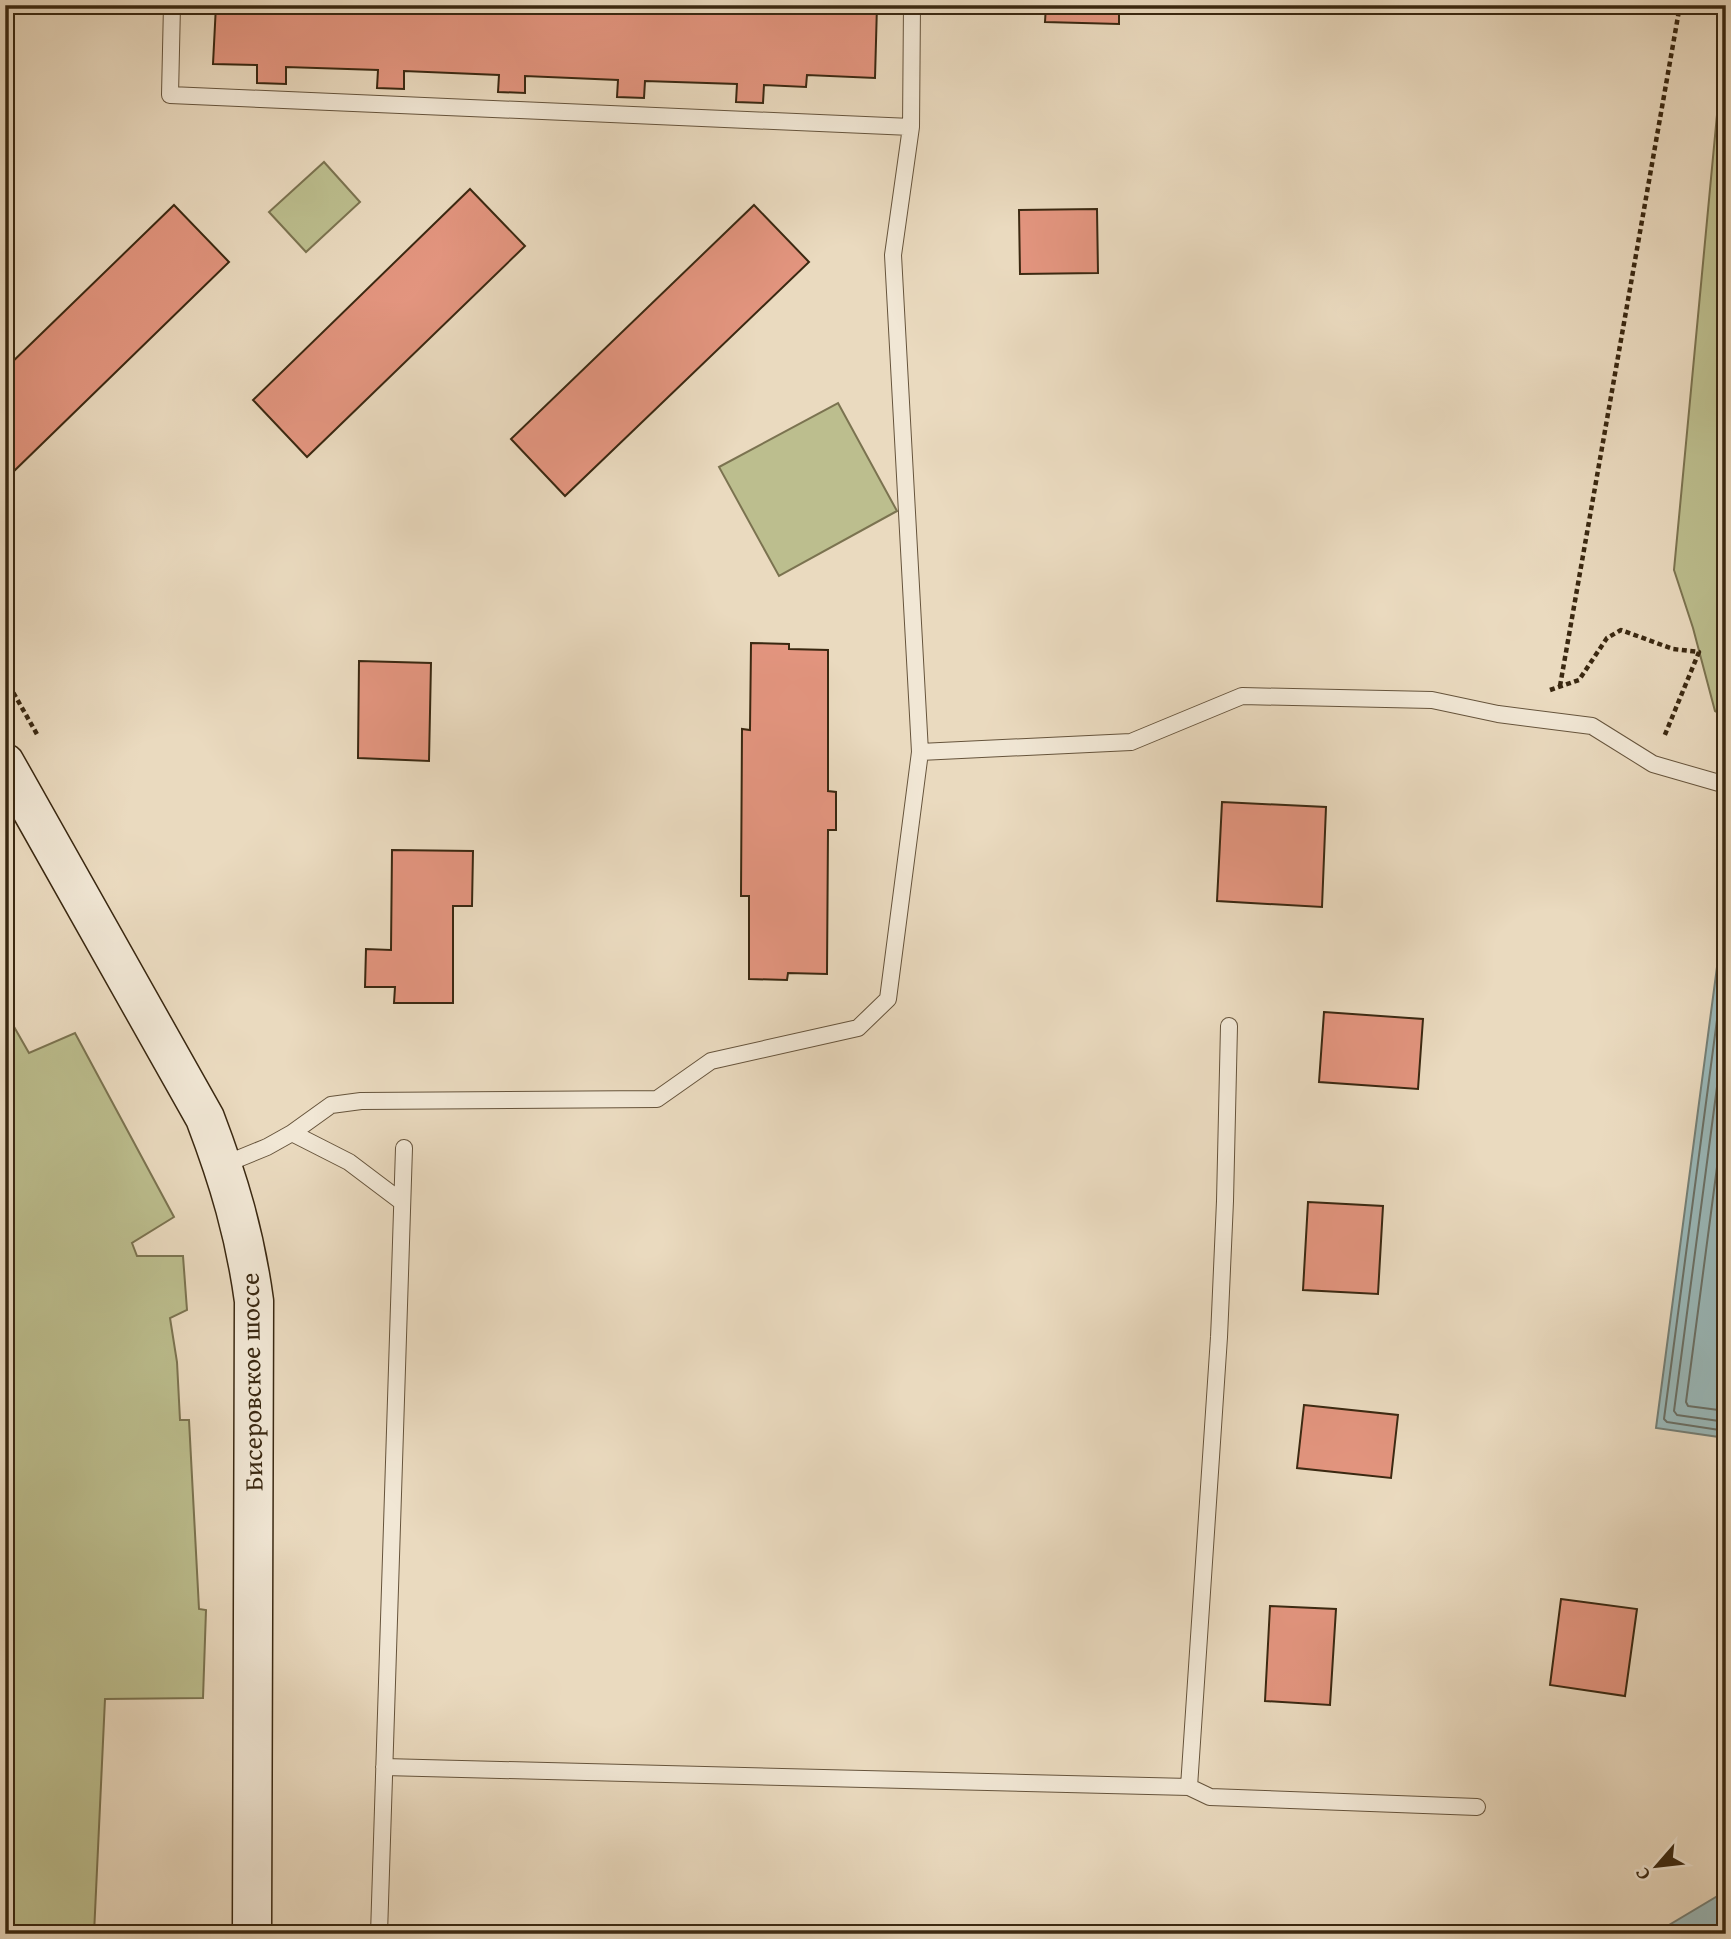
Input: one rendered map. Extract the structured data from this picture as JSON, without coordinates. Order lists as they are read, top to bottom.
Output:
{
  "streets": {
    "main road": ["Бисеровское шоссе"]
  },
  "north": "bottom left"
}
